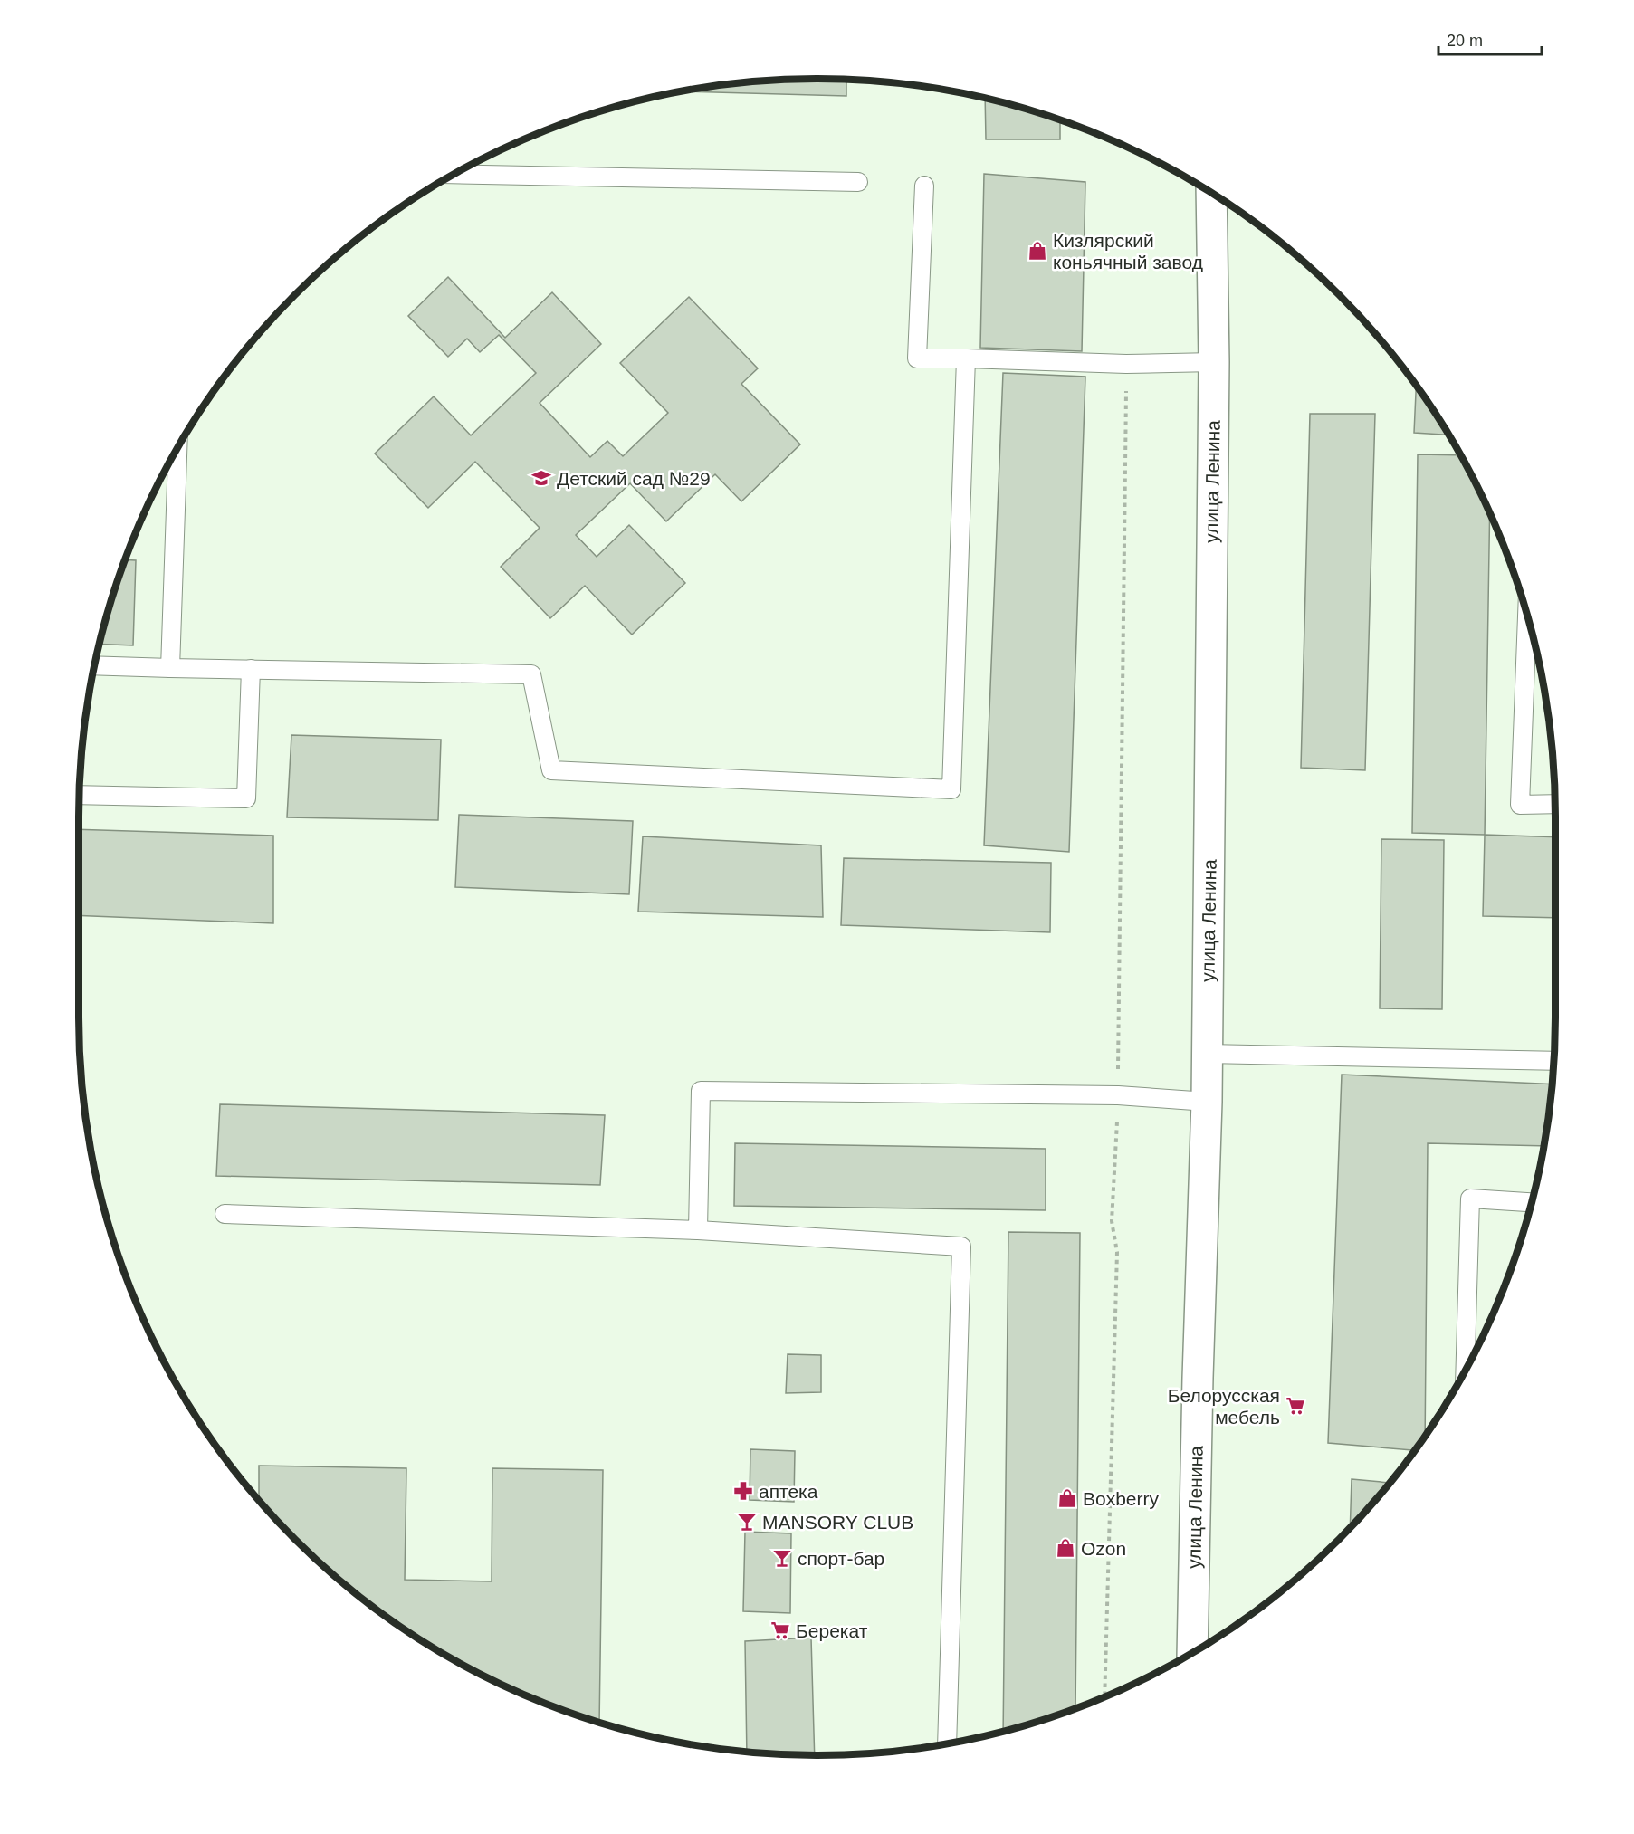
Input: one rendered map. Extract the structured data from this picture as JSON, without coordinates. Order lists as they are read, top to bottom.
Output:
{
  "streets": {
    "street": ["улица Ленина"]
  },
  "places": {
    "shop": ["Кизлярский коньячный завод", "Boxberry", "Ozon"],
    "school or university": ["Детский сад №29"],
    "supermarket": ["Белорусская мебель", "Берекат"],
    "pharmacy": ["аптека"],
    "bar": ["MANSORY CLUB", "спорт-бар"]
  },
  "scale_bar": "20 m"
}
